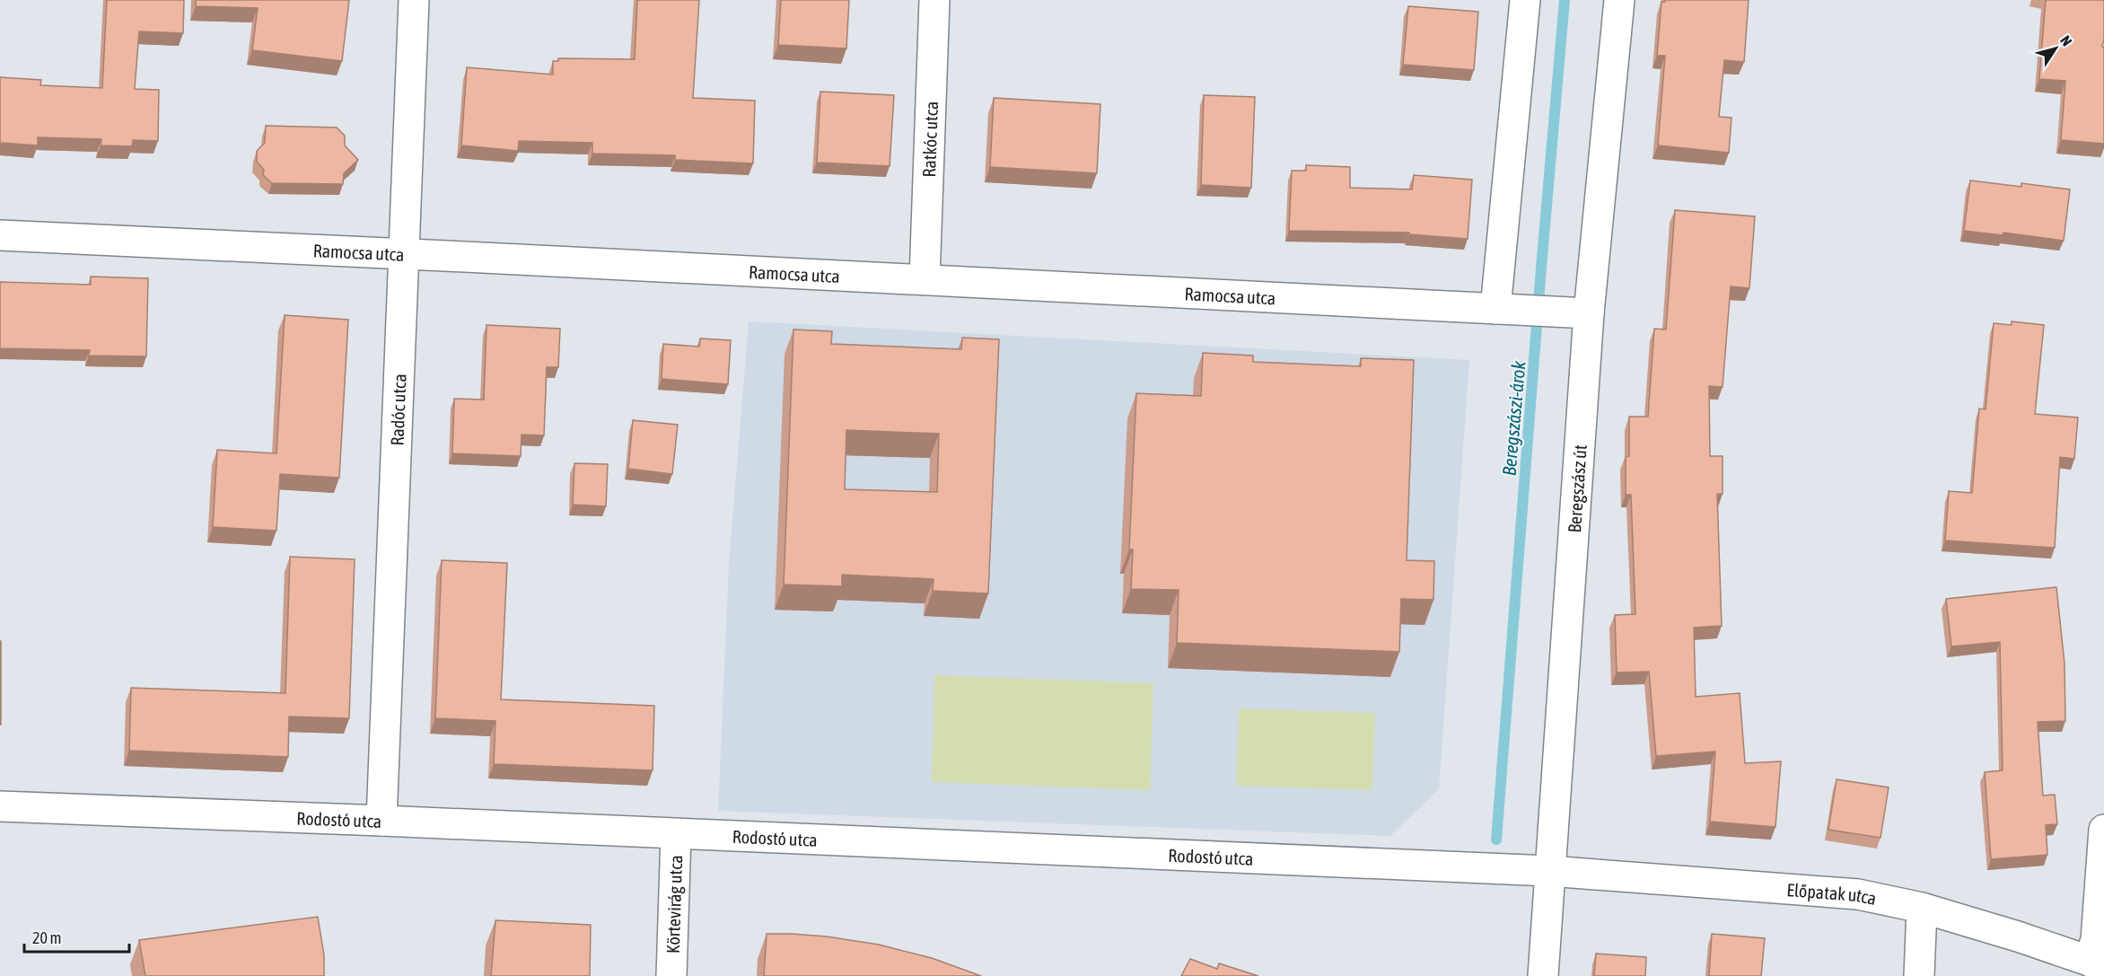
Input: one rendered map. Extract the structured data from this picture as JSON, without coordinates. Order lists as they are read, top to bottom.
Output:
{
  "streets": {
    "street": [
      "Ratkóc utca",
      "Ramocsa utca",
      "Radóc utca",
      "Beregszász út",
      "Rodostó utca",
      "Előpatak utca",
      "Körtevirág utca"
    ]
  },
  "crossings": [
    ["Ratkóc utca", "Ramocsa utca"],
    ["Ramocsa utca", "Radóc utca"],
    ["Ramocsa utca", "Beregszász út"],
    ["Radóc utca", "Rodostó utca"],
    ["Beregszász út", "Rodostó utca"],
    ["Beregszász út", "Előpatak utca"],
    ["Rodostó utca", "Előpatak utca"],
    ["Rodostó utca", "Körtevirág utca"]
  ],
  "water": ["Beregszászi-árok"],
  "scale_bar": "20 m",
  "north": "top right"
}
